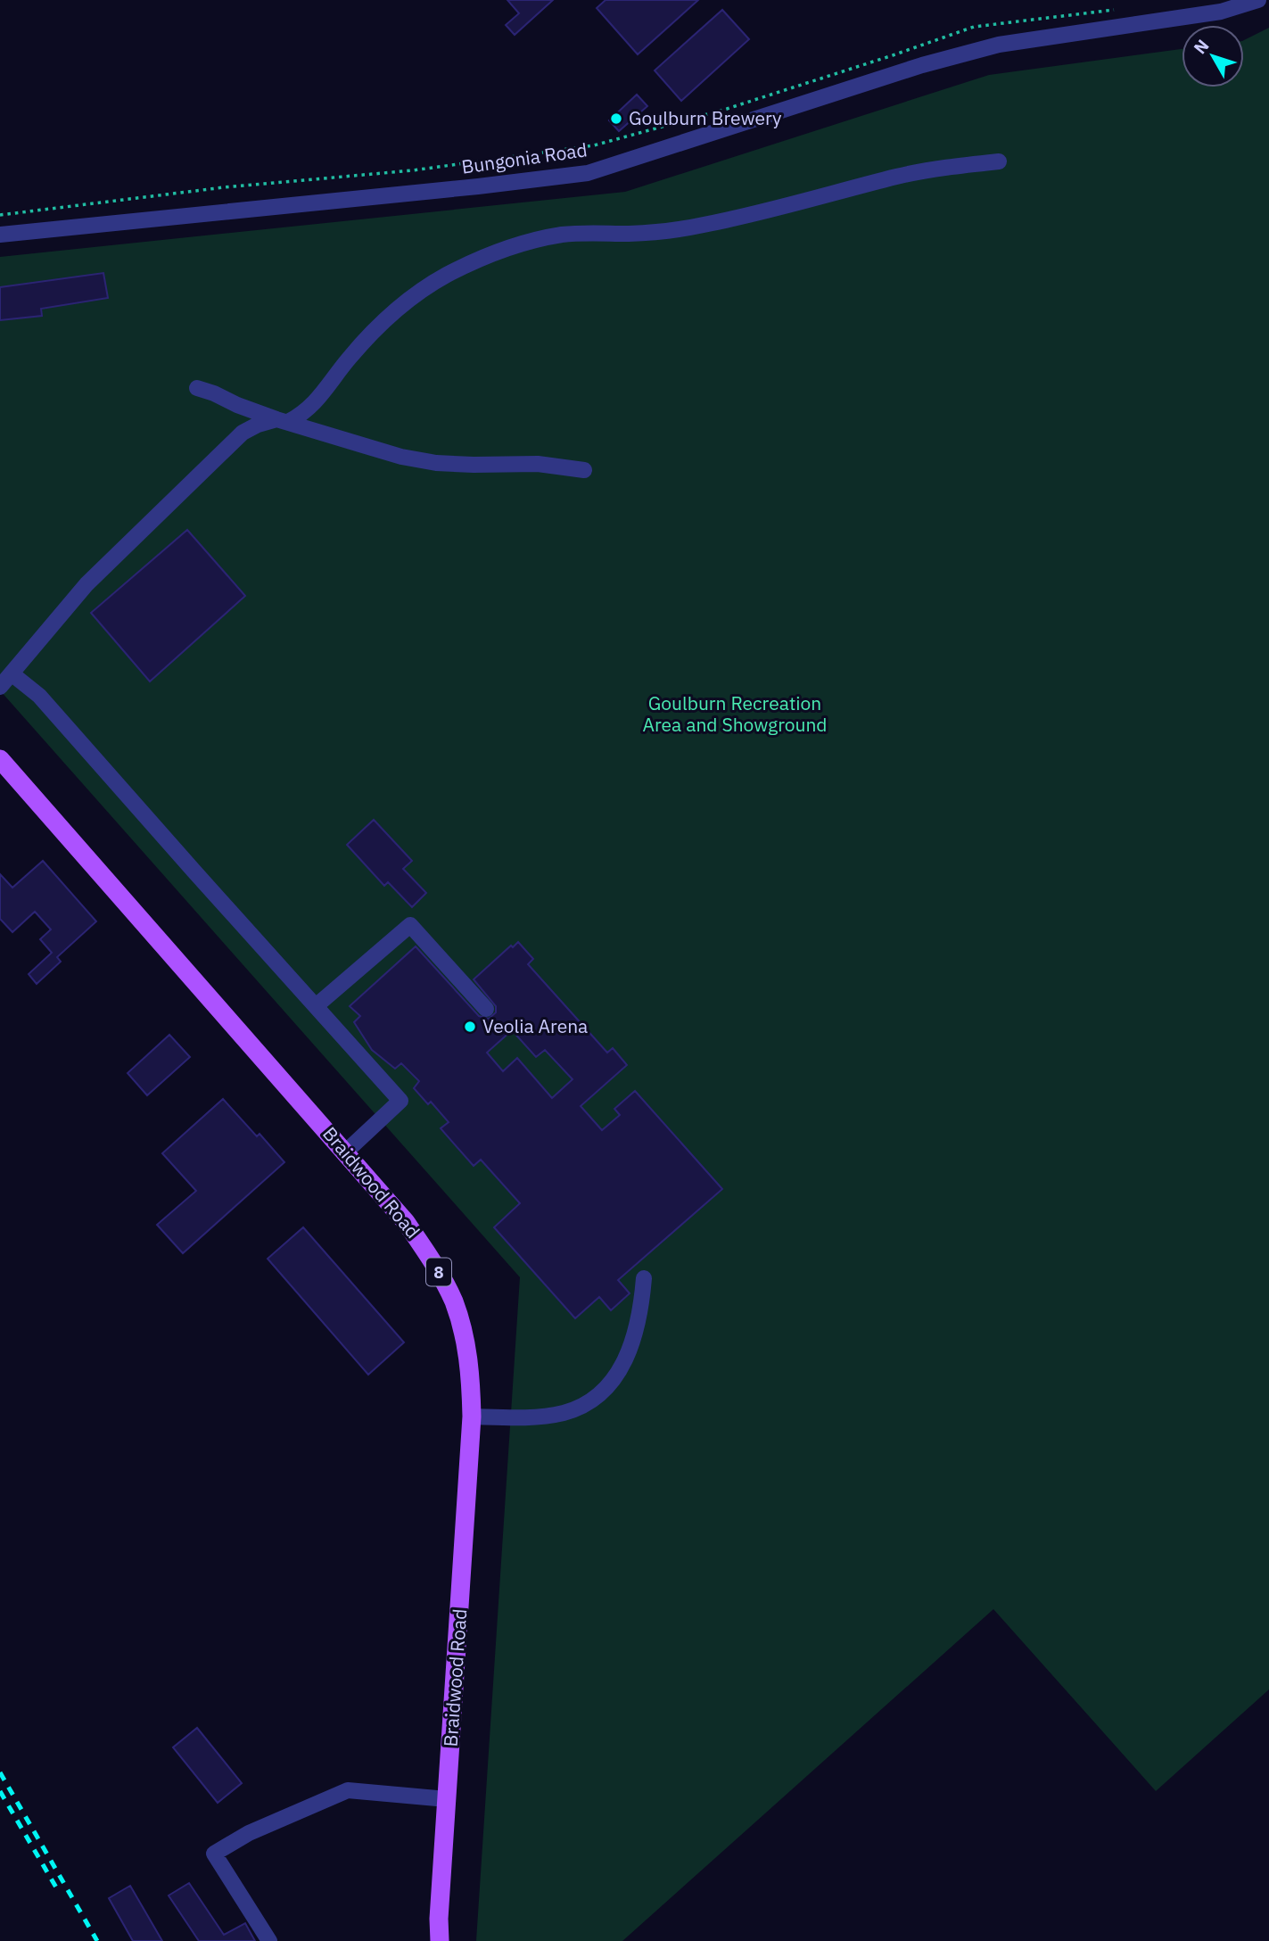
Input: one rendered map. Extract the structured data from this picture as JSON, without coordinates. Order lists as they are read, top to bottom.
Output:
{
  "streets": {
    "main road": ["Braidwood Road", "8"],
    "street": ["Bungonia Road"]
  },
  "parks": ["Goulburn Recreation Area and Showground"],
  "places": ["Goulburn Brewery", "Veolia Arena"],
  "north": "top left"
}
